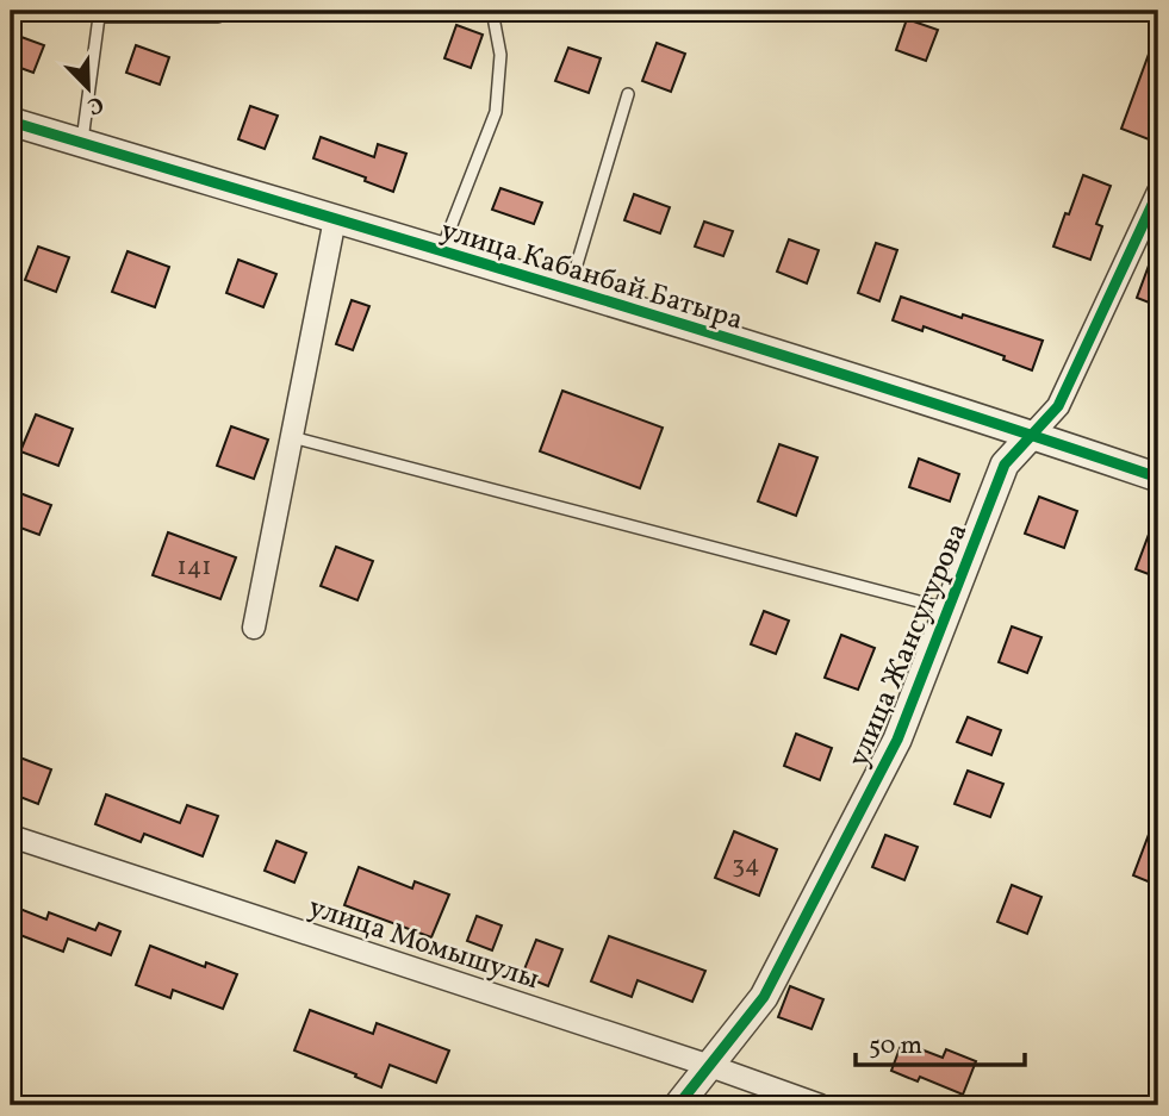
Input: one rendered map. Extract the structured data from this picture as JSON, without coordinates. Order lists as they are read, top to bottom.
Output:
{
  "streets": {
    "street": ["улица Кабанбай Батыра", "улица Жансугурова", "улица Момышулы"]
  },
  "crossings": [
    ["улица Кабанбай Батыра", "улица Жансугурова"],
    ["улица Жансугурова", "улица Момышулы"]
  ],
  "house_numbers": ["141", "34"],
  "scale_bar": "50 m",
  "north": "bottom right"
}
